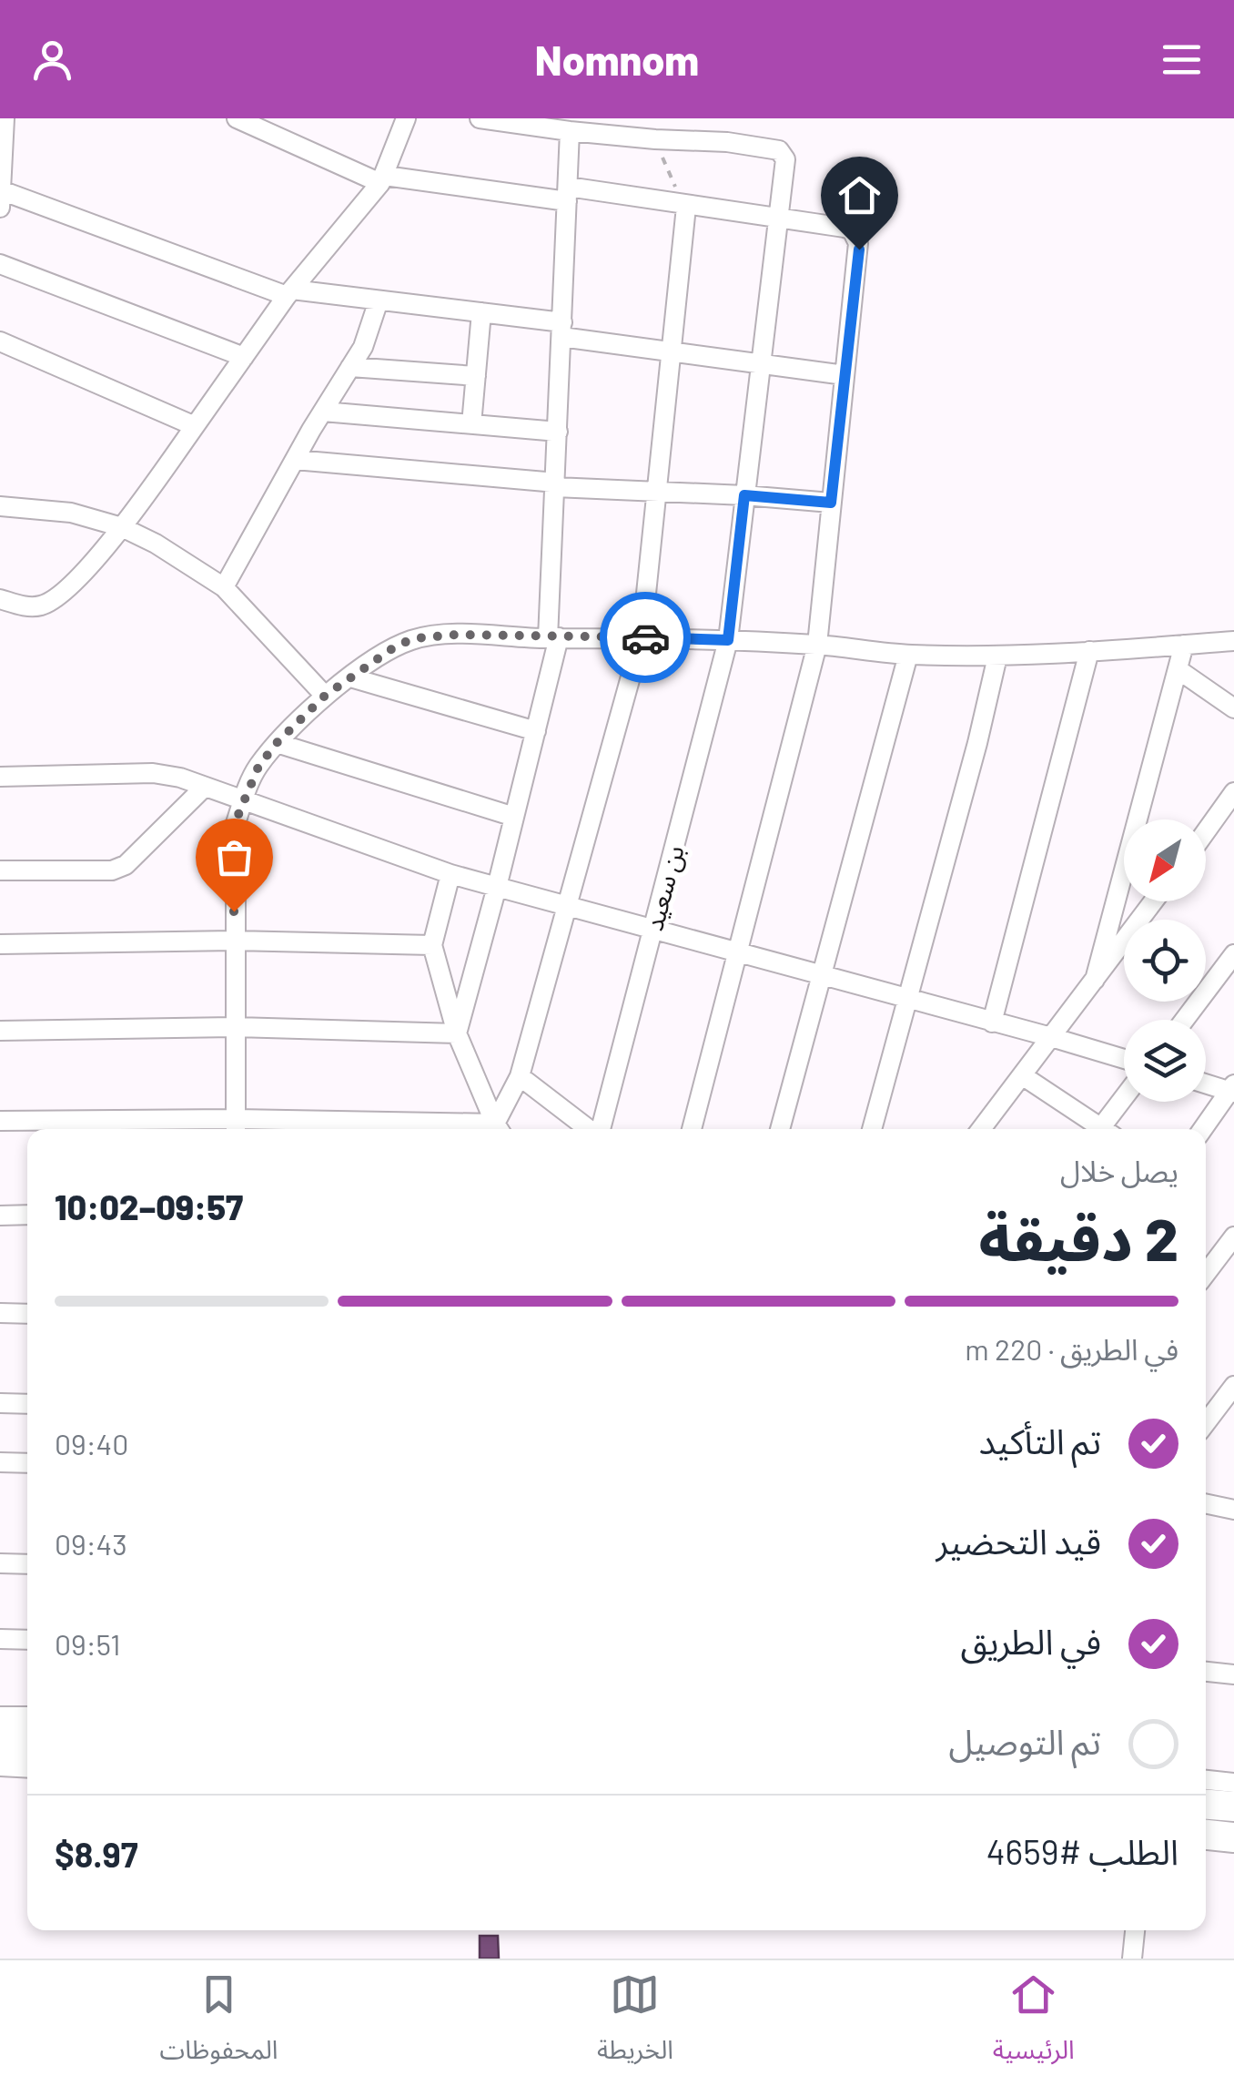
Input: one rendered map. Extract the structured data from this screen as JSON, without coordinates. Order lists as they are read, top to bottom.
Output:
{
  "streets": {
    "street": ["بن سعيد"]
  },
  "north": "bottom left",
  "page": {
    "header": "Nomnom",
    "heading": ["2 دقيقة", "يصل خلال", "09:57–10:02"],
    "panel": ["الطلب #4659", "$8.97"],
    "bar": "في الطريق · 220 m",
    "list": [
      ["تم التأكيد", "09:40"],
      ["قيد التحضير", "09:43"],
      ["في الطريق", "09:51"],
      "تم التوصيل"
    ],
    "tabs": ["الرئيسية", "الخريطة", "المحفوظات"]
  }
}
